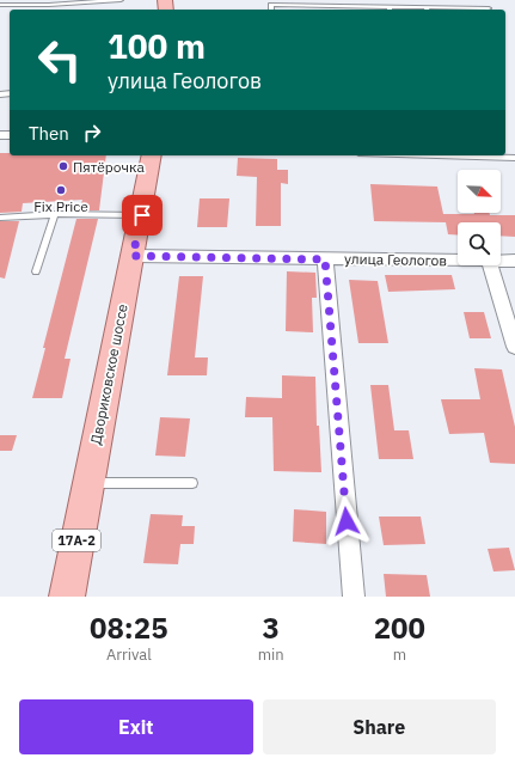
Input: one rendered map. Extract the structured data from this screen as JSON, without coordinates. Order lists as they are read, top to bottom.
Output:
{
  "streets": {
    "main road": ["Двориковское шоссе", "17А-2"],
    "street": ["улица Геологов"]
  },
  "crossings": [
    ["улица Геологов", "Двориковское шоссе"]
  ],
  "places": ["Пятёрочка", "Fix Price"],
  "north": "bottom right",
  "page": {
    "turn": ["100 m", "улица Геологов"],
    "then": "Then",
    "eta": [
      "08:25",
      "Arrival",
      "3",
      "min",
      "200",
      "m"
    ],
    "buttons": ["Exit", "Share"]
  }
}
